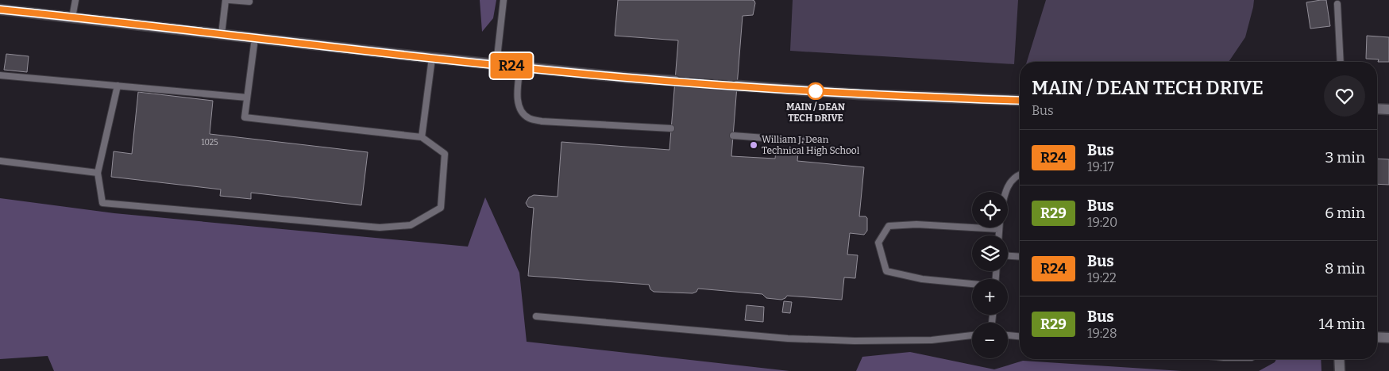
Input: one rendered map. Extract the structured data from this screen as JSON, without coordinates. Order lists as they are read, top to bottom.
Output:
{
  "places": ["MAIN / DEAN TECH DRIVE", "William J. Dean Technical High School"],
  "lines": ["bus line R24"],
  "house_numbers": ["1025"],
  "page": {
    "on_map": "R24",
    "heading": ["MAIN / DEAN TECH DRIVE", "Bus"],
    "list": [
      {
        "mark": "R24",
        "name": "Bus",
        "note": "19:17",
        "value": "3 min"
      },
      {
        "mark": "R29",
        "name": "Bus",
        "note": "19:20",
        "value": "6 min"
      },
      {
        "mark": "R24",
        "name": "Bus",
        "note": "19:22",
        "value": "8 min"
      },
      {
        "mark": "R29",
        "name": "Bus",
        "note": "19:28",
        "value": "14 min"
      }
    ],
    "map_buttons": ["+", "−"]
  }
}
